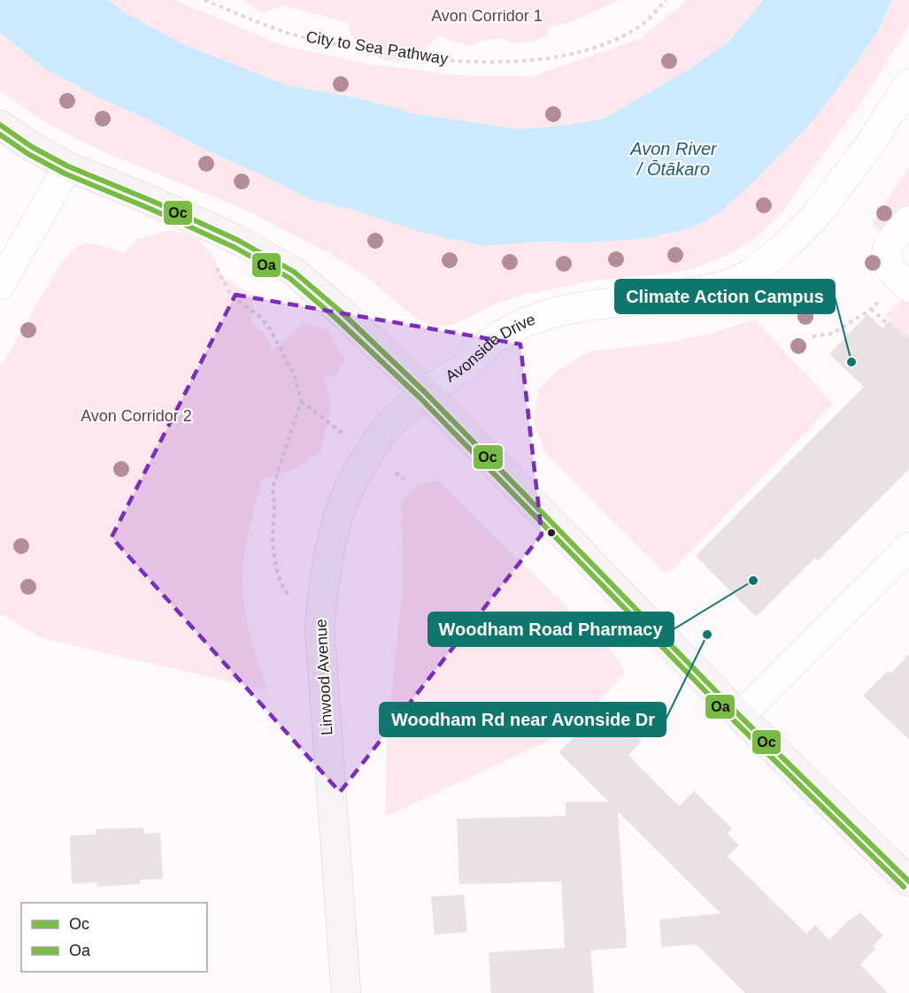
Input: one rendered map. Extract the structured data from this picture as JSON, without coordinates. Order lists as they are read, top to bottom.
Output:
{
  "streets": {
    "main road": ["Linwood Avenue"],
    "street": ["Avonside Drive"],
    "path": ["City to Sea Pathway"]
  },
  "crossings": [
    ["Avonside Drive", "Linwood Avenue"]
  ],
  "water": ["Avon River / Ōtākaro"],
  "parks": ["Avon Corridor 1", "Avon Corridor 2"],
  "places": ["Climate Action Campus", "Woodham Road Pharmacy", "Woodham Rd near Avonside Dr"],
  "lines": ["transit line Oc", "transit line Oa"],
  "legend": ["Oc", "Oa"]
}
